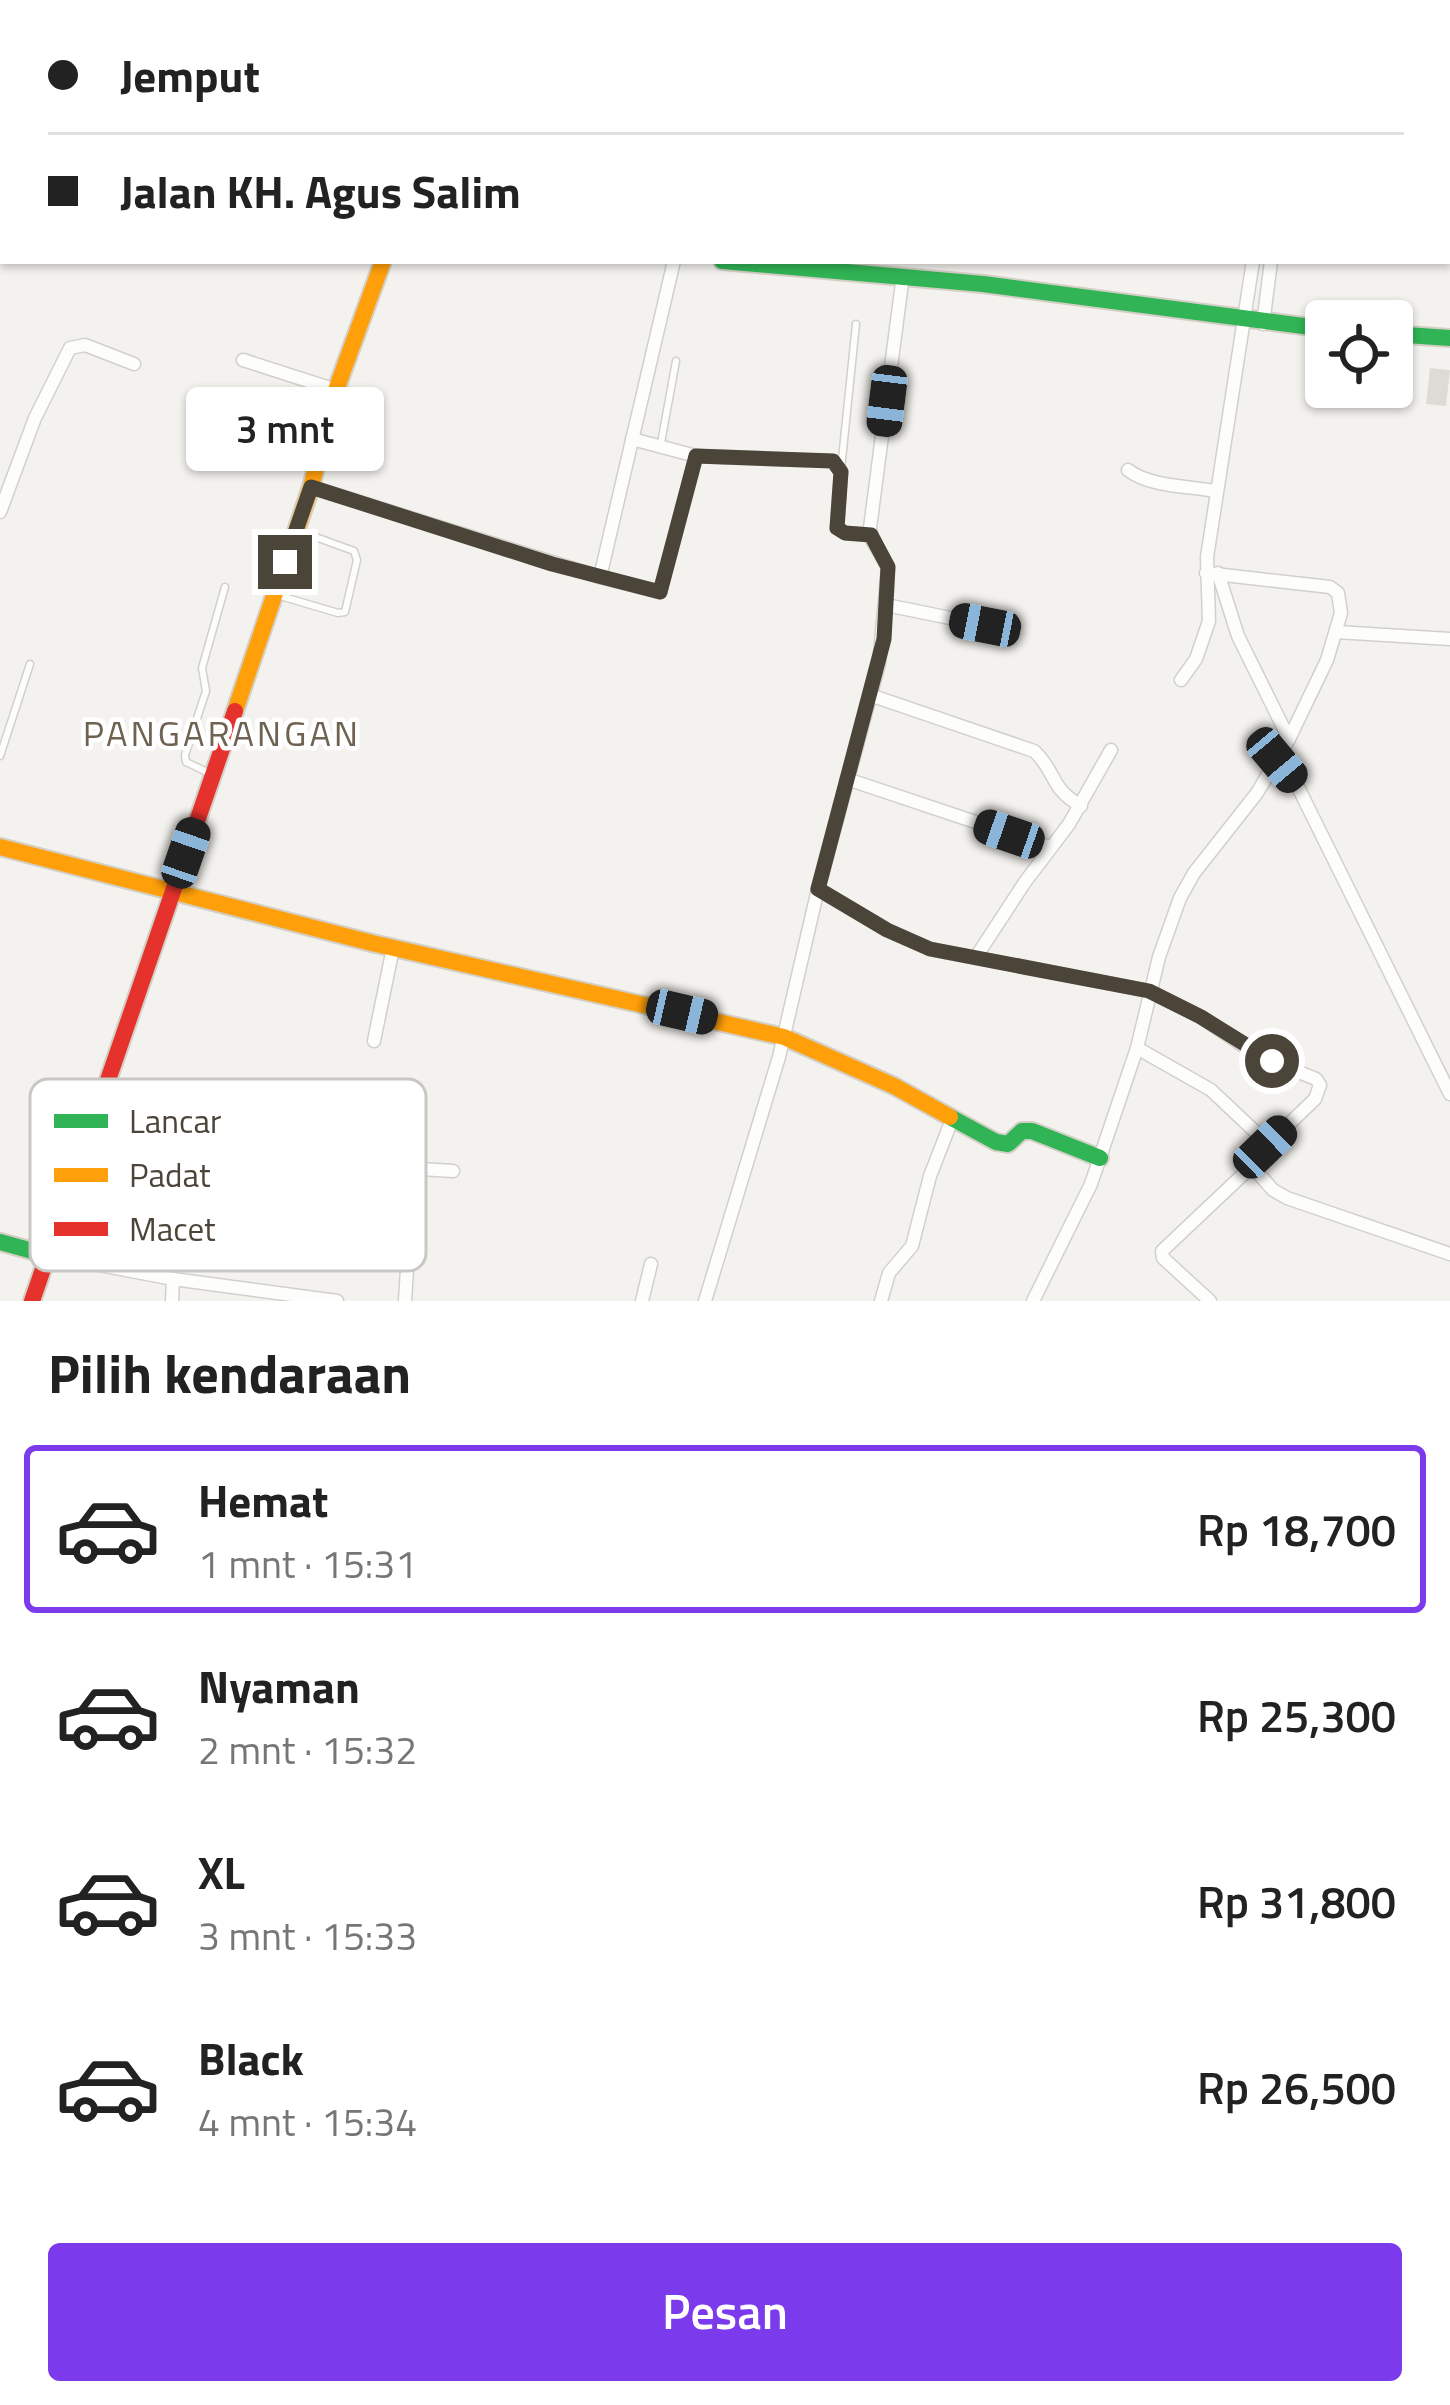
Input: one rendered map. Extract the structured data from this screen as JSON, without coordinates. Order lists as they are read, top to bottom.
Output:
{
  "districts": ["PANGARANGAN"],
  "legend": ["Lancar", "Padat", "Macet"],
  "page": {
    "banner": ["Jemput", "Jalan KH. Agus Salim"],
    "bubble": "3 mnt",
    "heading": "Pilih kendaraan",
    "list": [
      {
        "name": "Hemat",
        "note": "1 mnt · 15:31",
        "value": "Rp 18,700"
      },
      {
        "name": "Nyaman",
        "note": "2 mnt · 15:32",
        "value": "Rp 25,300"
      },
      {
        "name": "XL",
        "note": "3 mnt · 15:33",
        "value": "Rp 31,800"
      },
      {
        "name": "Black",
        "note": "4 mnt · 15:34",
        "value": "Rp 26,500"
      }
    ],
    "buttons": "Pesan"
  }
}
